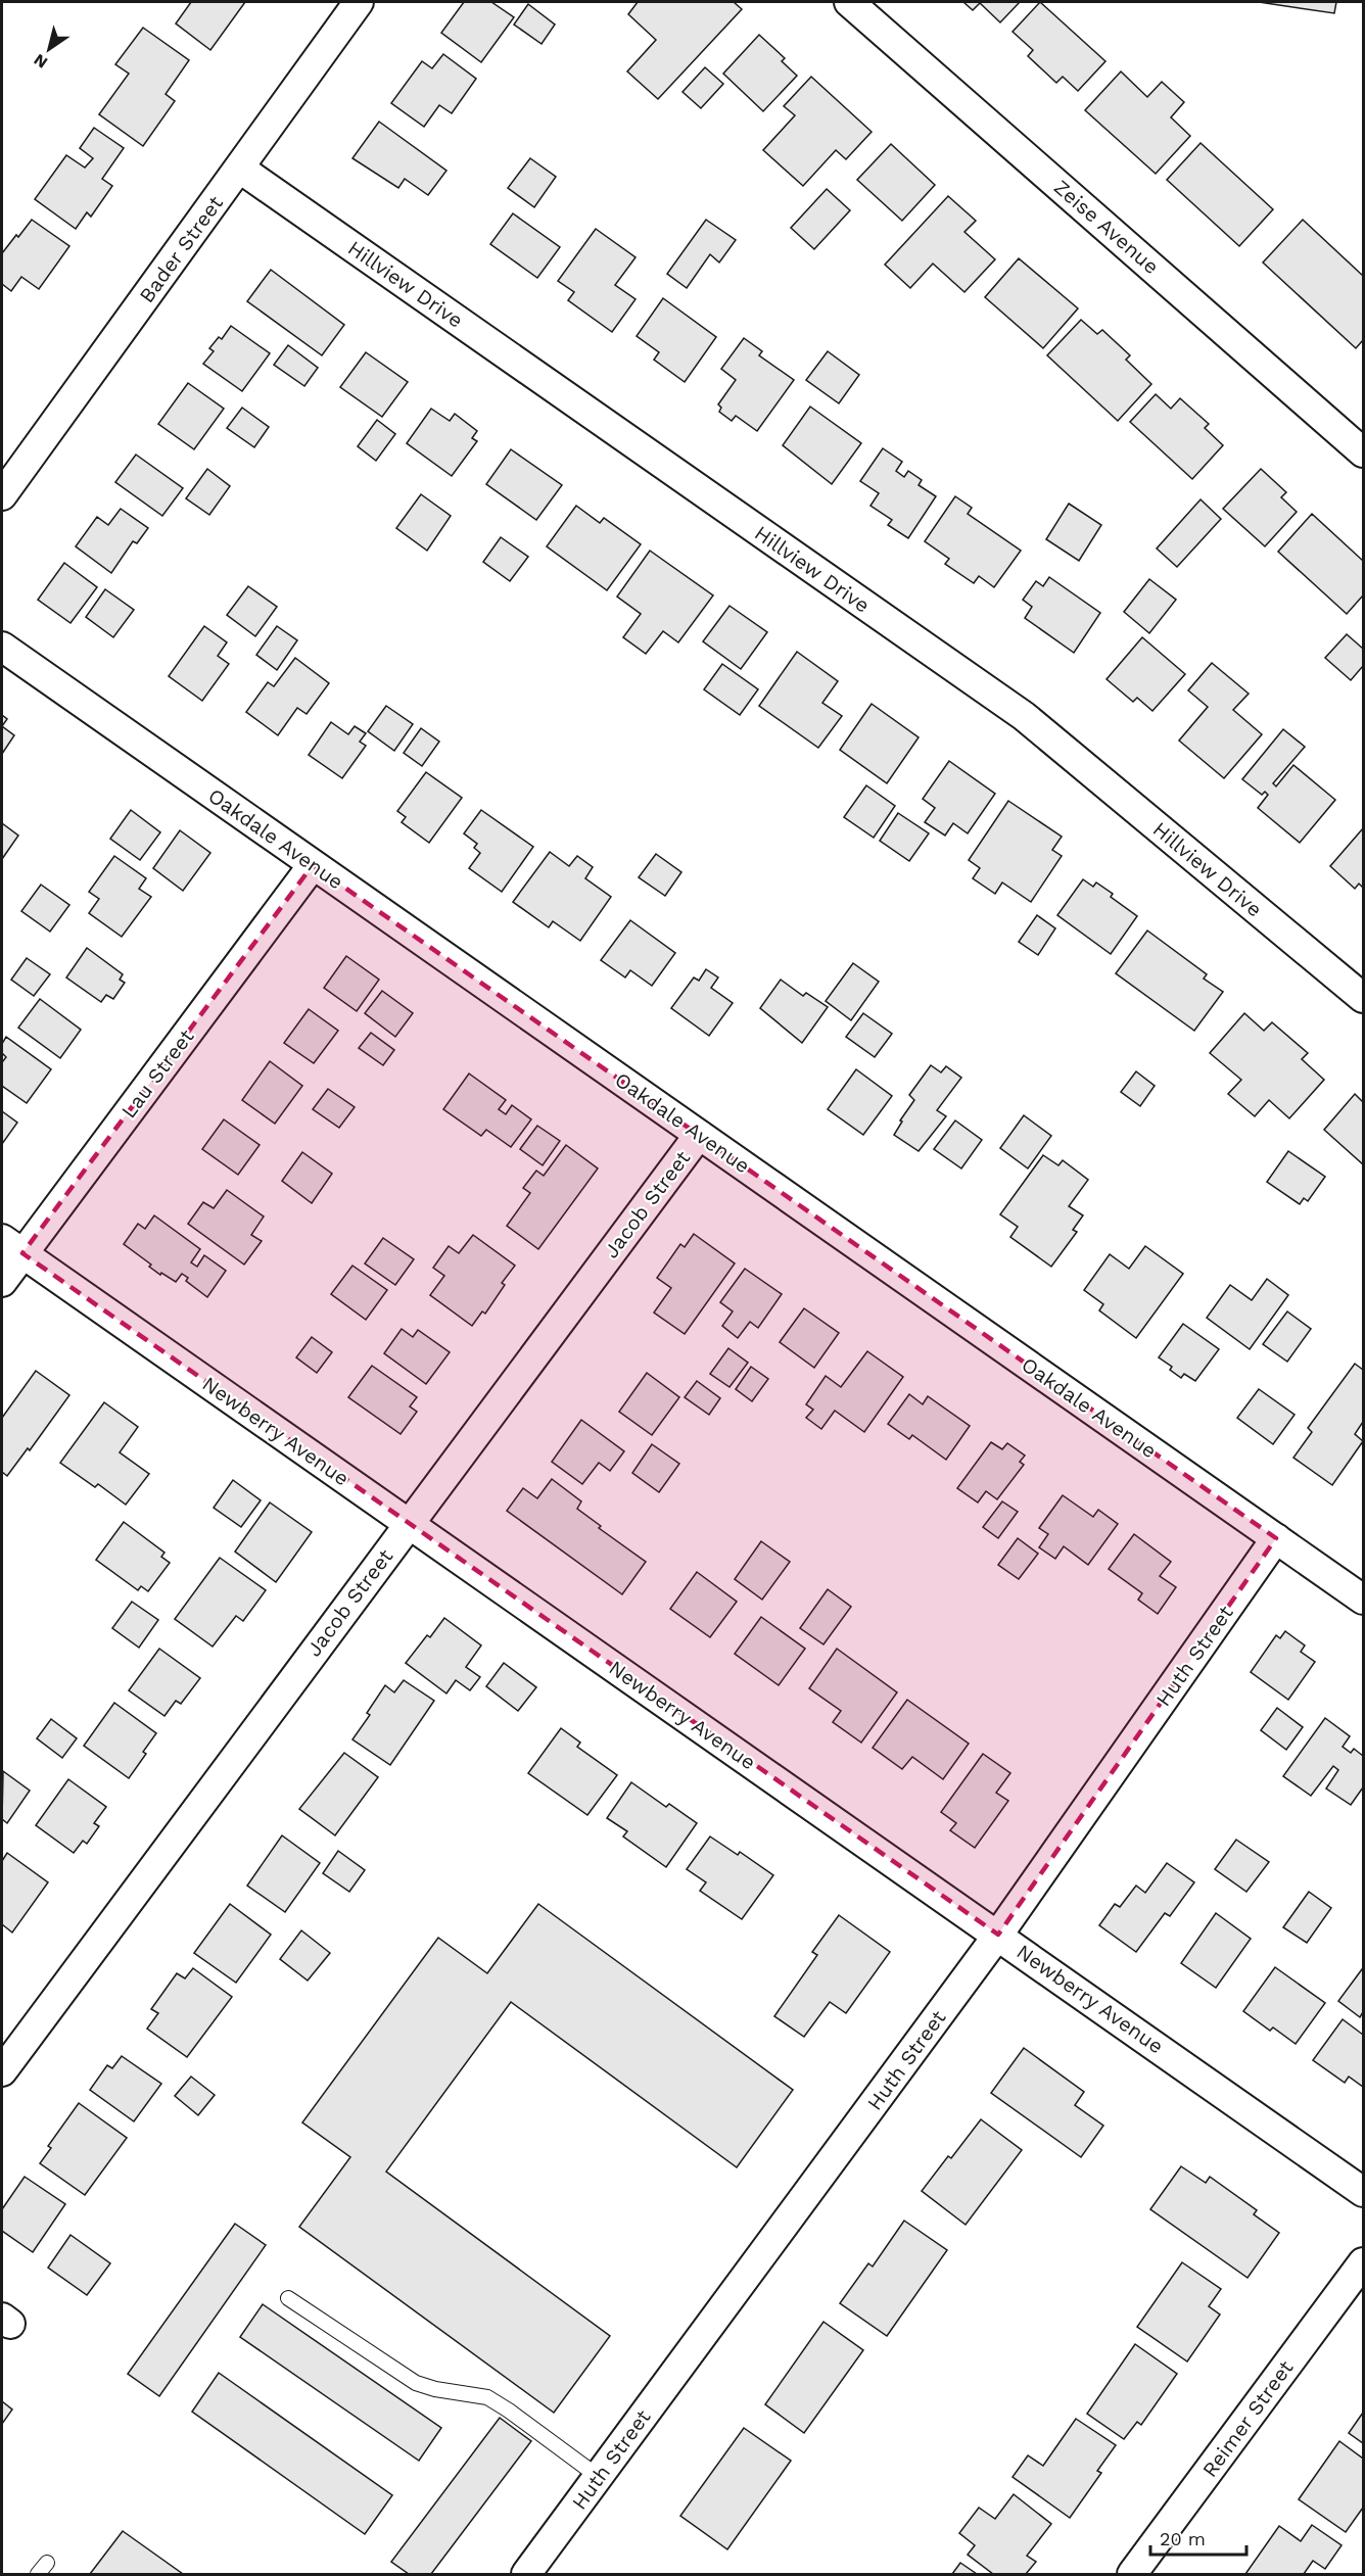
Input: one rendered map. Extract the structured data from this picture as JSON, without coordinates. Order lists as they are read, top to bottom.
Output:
{
  "streets": {
    "street": [
      "Zeise Avenue",
      "Bader Street",
      "Hillview Drive",
      "Oakdale Avenue",
      "Lau Street",
      "Jacob Street",
      "Newberry Avenue",
      "Huth Street",
      "Reimer Street"
    ]
  },
  "crossings": [
    ["Bader Street", "Hillview Drive"],
    ["Oakdale Avenue", "Lau Street"],
    ["Oakdale Avenue", "Jacob Street"],
    ["Oakdale Avenue", "Huth Street"],
    ["Lau Street", "Newberry Avenue"],
    ["Jacob Street", "Newberry Avenue"],
    ["Newberry Avenue", "Huth Street"]
  ],
  "scale_bar": "20 m",
  "north": "bottom left"
}
